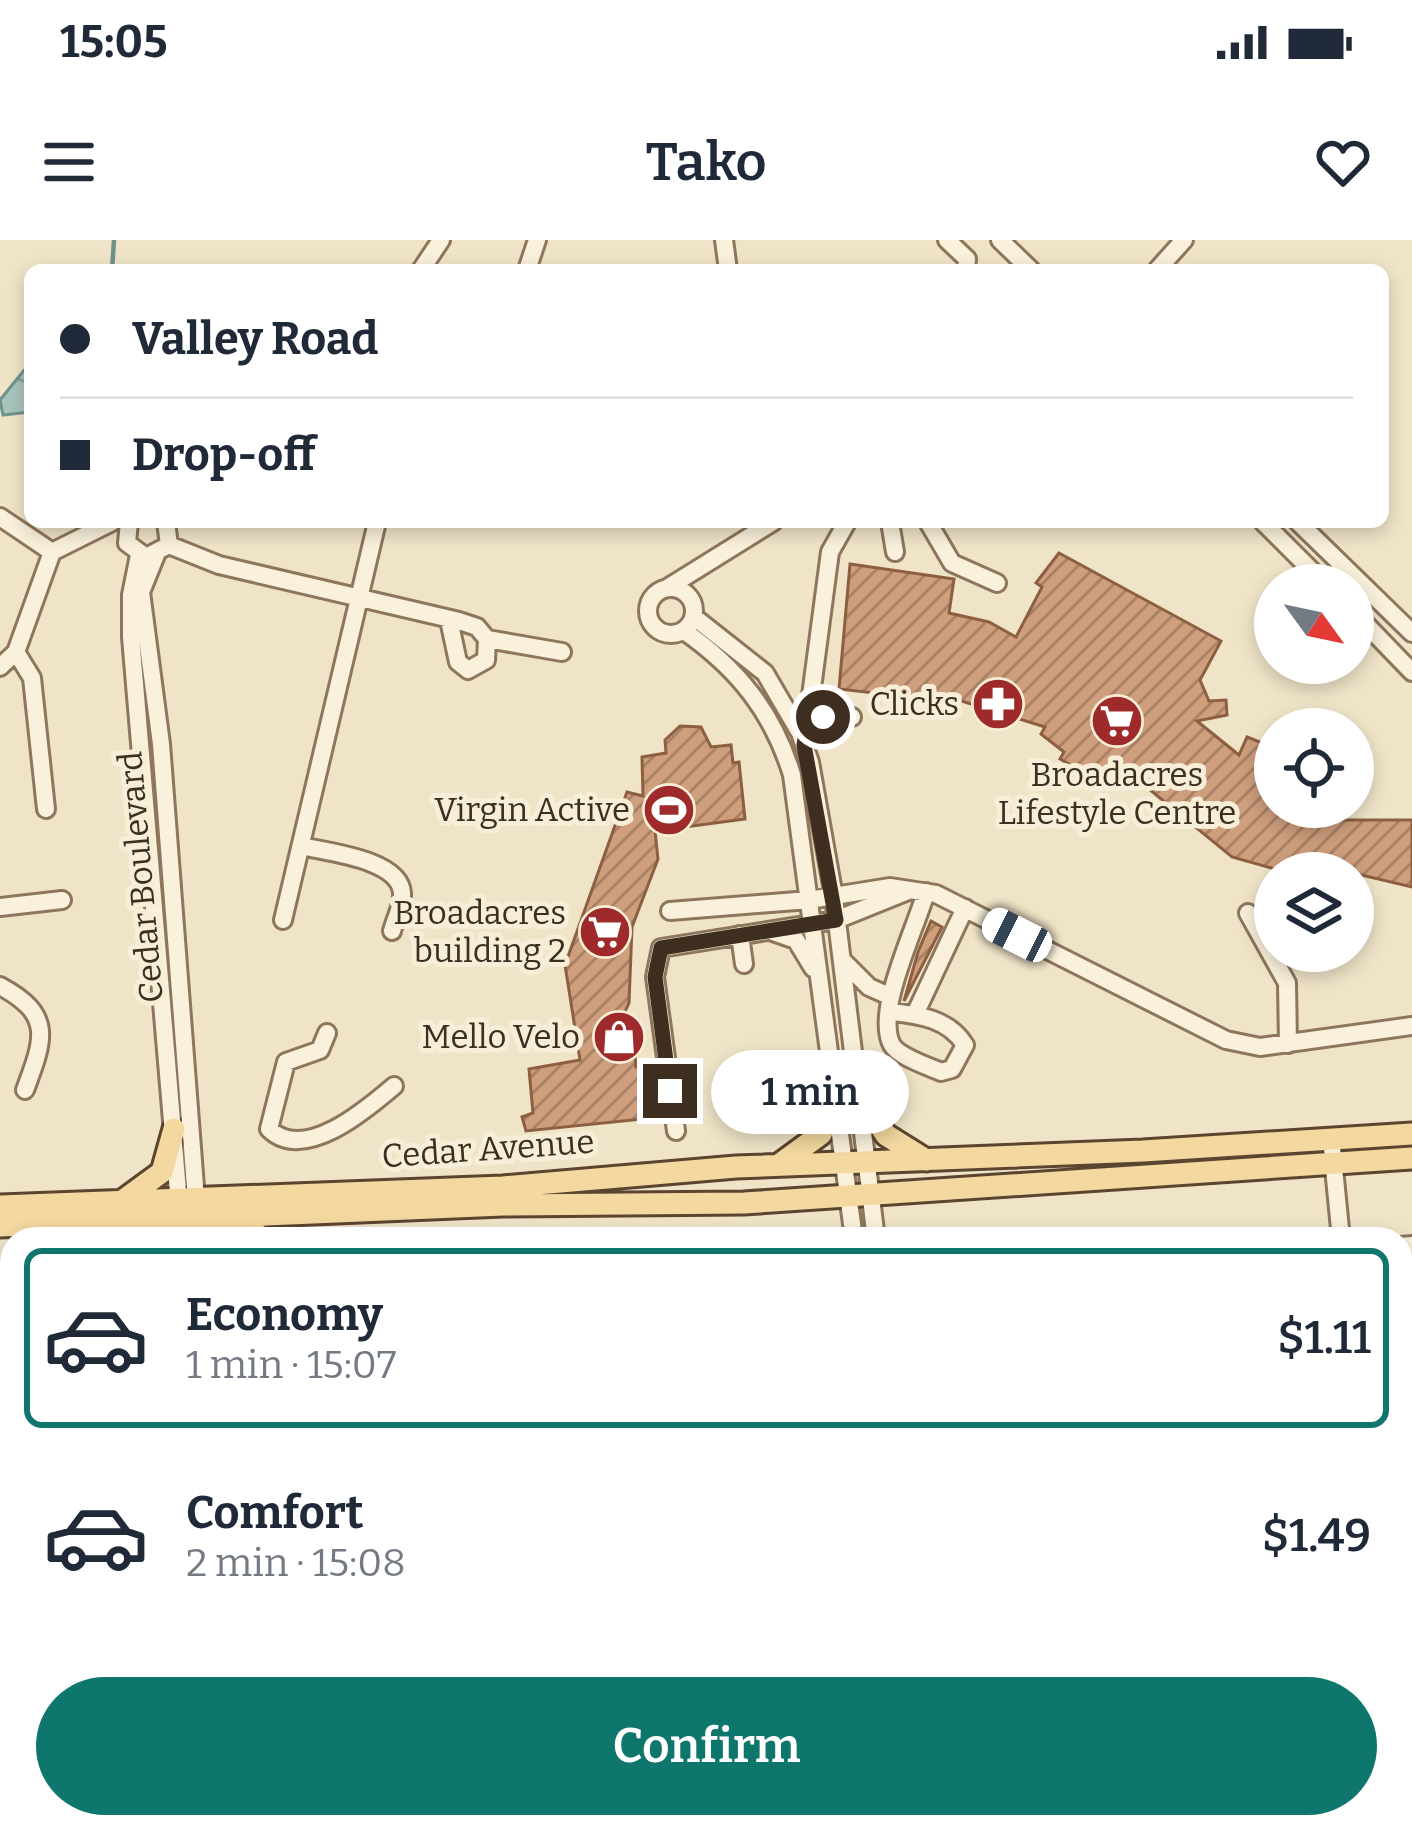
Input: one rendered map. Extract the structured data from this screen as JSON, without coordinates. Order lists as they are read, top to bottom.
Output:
{
  "streets": {
    "main road": ["Cedar Avenue"],
    "street": ["Cedar Boulevard"]
  },
  "crossings": [
    ["Cedar Boulevard", "Cedar Avenue"]
  ],
  "places": {
    "pharmacy": ["Clicks"],
    "supermarket": ["Broadacres Lifestyle Centre", "Broadacres building 2"],
    "sports": ["Virgin Active"],
    "shop": ["Mello Velo"]
  },
  "north": "bottom right",
  "page": {
    "status": "15:05",
    "header": "Tako",
    "banner": ["Valley Road", "Drop-off"],
    "bubble": "1 min",
    "list": [
      {
        "name": "Economy",
        "note": "1 min · 15:07",
        "value": "$1.11"
      },
      {
        "name": "Comfort",
        "note": "2 min · 15:08",
        "value": "$1.49"
      }
    ],
    "buttons": "Confirm"
  }
}
